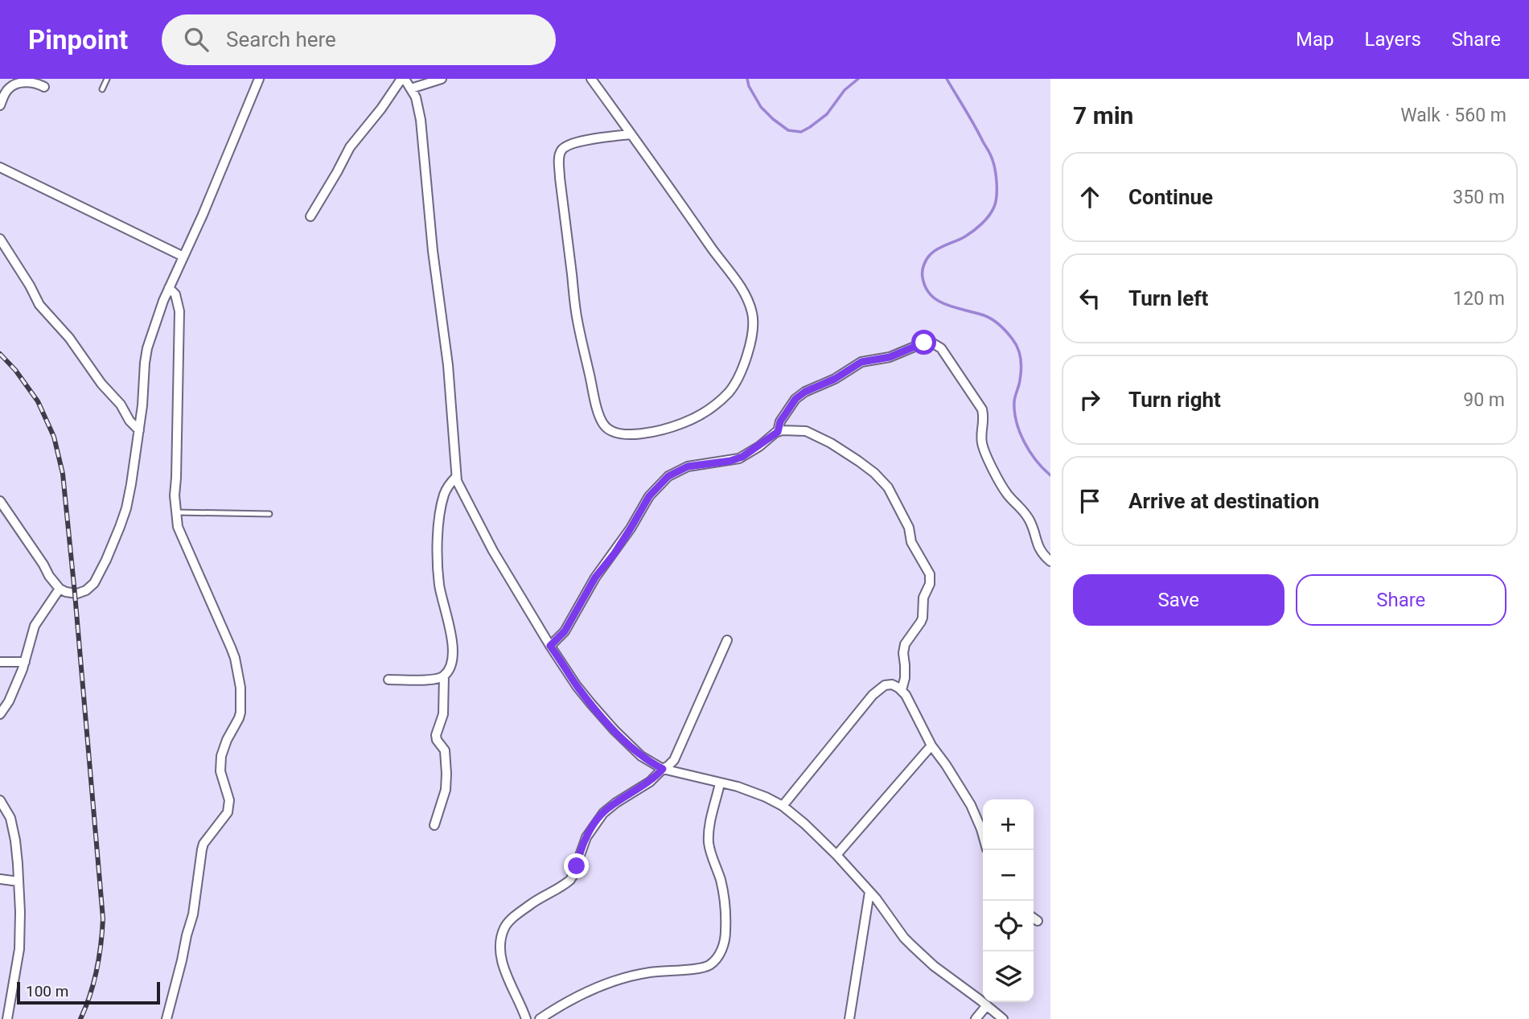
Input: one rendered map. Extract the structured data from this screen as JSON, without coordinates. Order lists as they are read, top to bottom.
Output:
{
  "scale_bar": "100 m",
  "page": {
    "header": "Pinpoint",
    "search": "Search here",
    "nav": ["Map", "Layers", "Share"],
    "heading": ["7 min", "Walk · 560 m"],
    "list": [
      ["Continue", "350 m"],
      ["Turn left", "120 m"],
      ["Turn right", "90 m"],
      "Arrive at destination"
    ],
    "buttons": ["Save", "Share"],
    "map_buttons": ["+", "−"],
    "scale": "100 m"
  }
}
